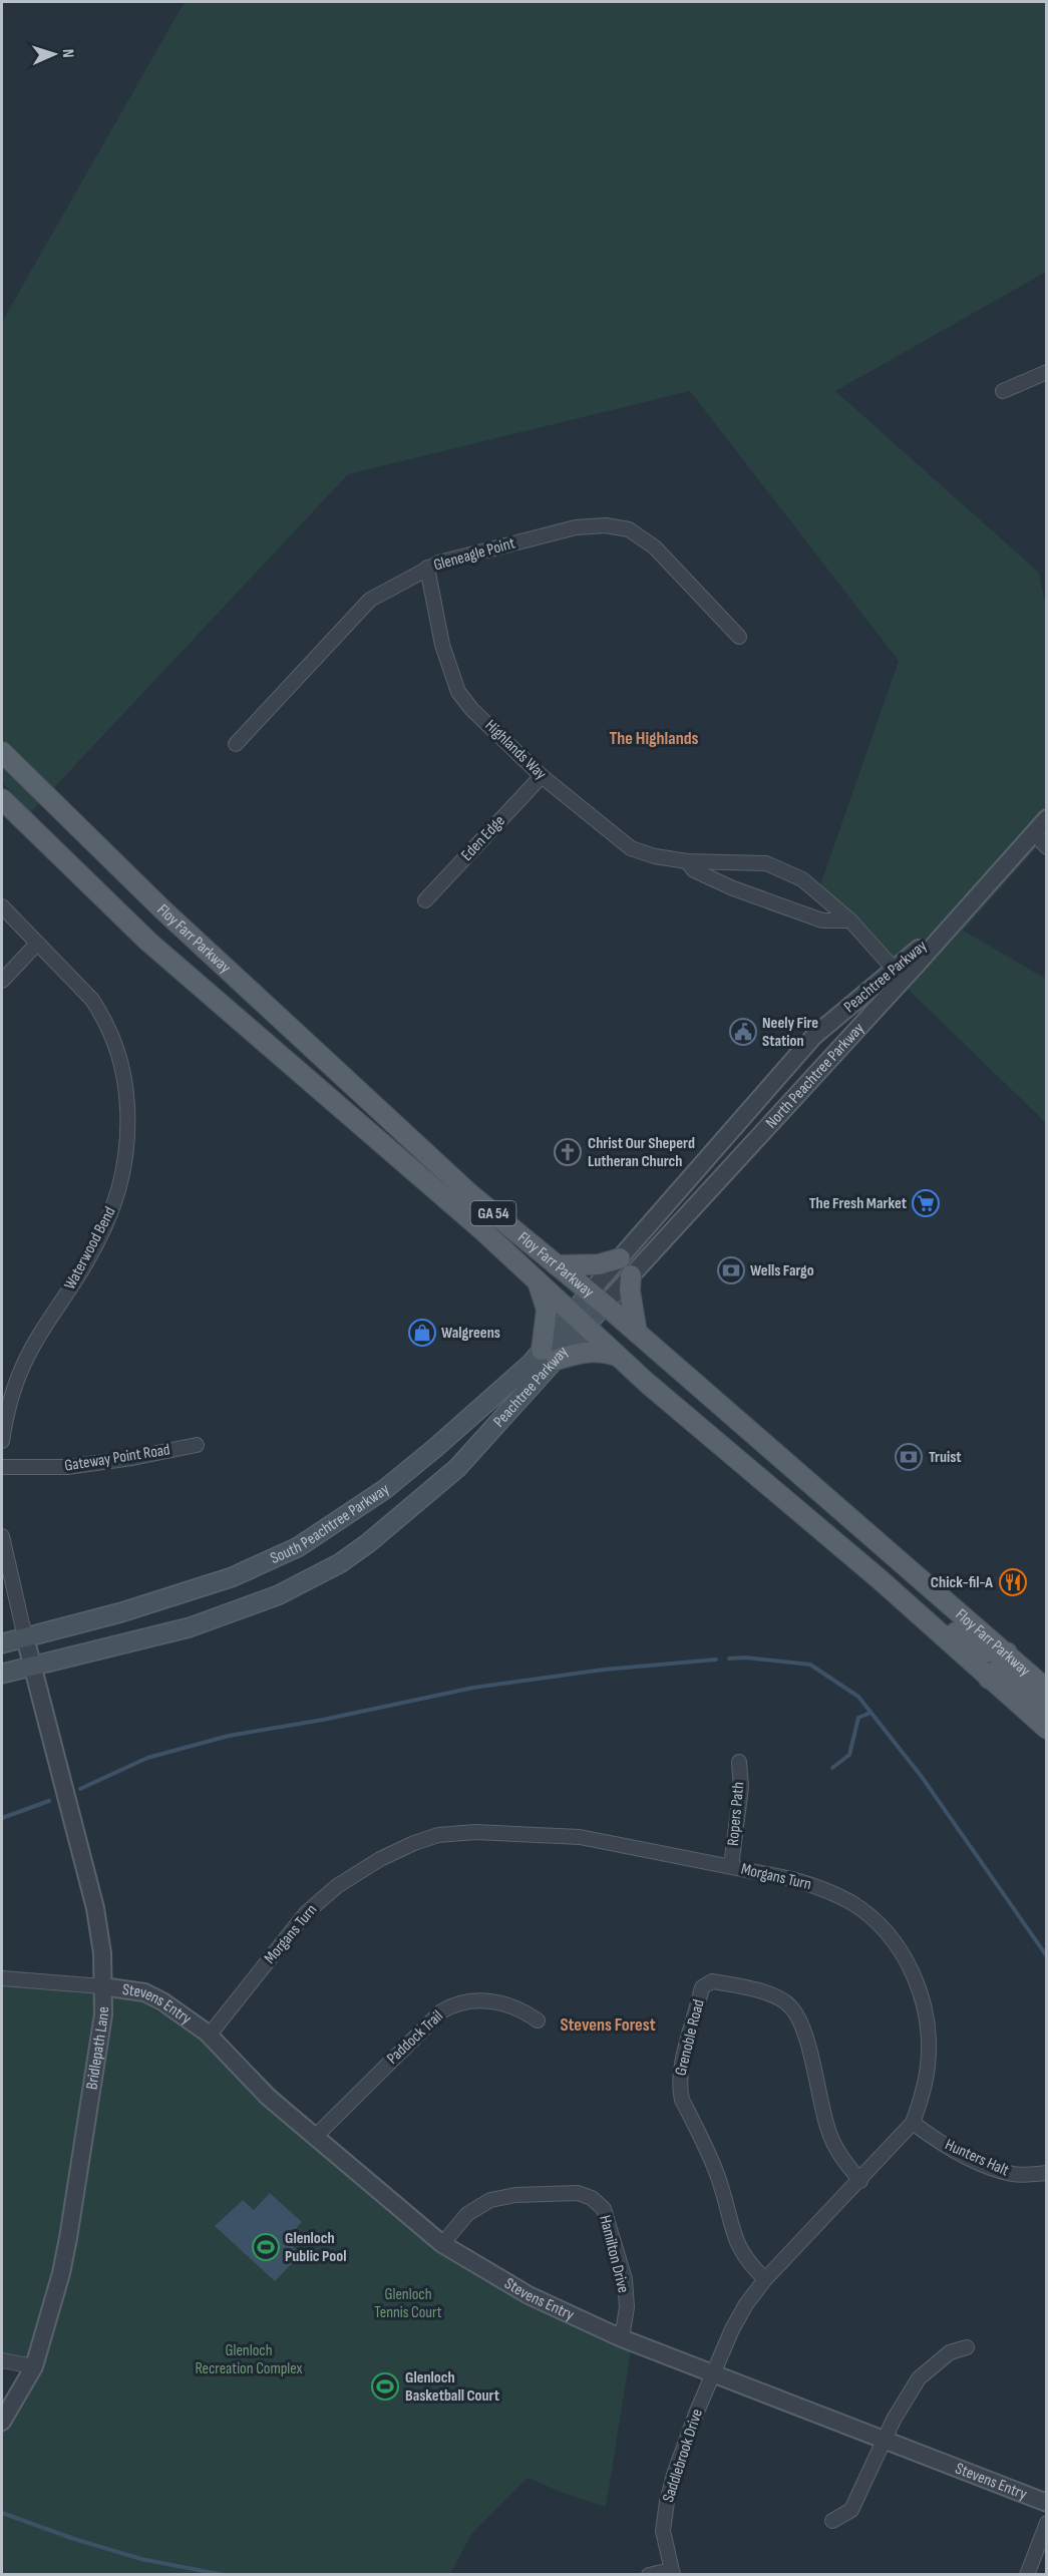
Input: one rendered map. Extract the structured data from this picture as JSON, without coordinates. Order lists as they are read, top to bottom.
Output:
{
  "streets": {
    "main road": [
      "Floy Farr Parkway",
      "Peachtree Parkway",
      "GA 54",
      "South Peachtree Parkway"
    ],
    "street": [
      "Gleneagle Point",
      "Highlands Way",
      "Eden Edge",
      "North Peachtree Parkway",
      "Waterwood Bend",
      "Gateway Point Road",
      "Ropers Path",
      "Morgans Turn",
      "Stevens Entry",
      "Paddock Trail",
      "Grenoble Road",
      "Bridlepath Lane",
      "Hunters Halt",
      "Hamilton Drive",
      "Saddlebrook Drive"
    ]
  },
  "crossings": [
    ["Gleneagle Point", "Highlands Way"],
    ["Highlands Way", "Eden Edge"],
    ["Highlands Way", "Peachtree Parkway"],
    ["Highlands Way", "North Peachtree Parkway"],
    ["Floy Farr Parkway", "North Peachtree Parkway"],
    ["Floy Farr Parkway", "South Peachtree Parkway"],
    ["Peachtree Parkway", "North Peachtree Parkway"],
    ["Peachtree Parkway", "South Peachtree Parkway"],
    ["South Peachtree Parkway", "Bridlepath Lane"],
    ["Ropers Path", "Morgans Turn"],
    ["Morgans Turn", "Stevens Entry"],
    ["Morgans Turn", "Grenoble Road"],
    ["Morgans Turn", "Hunters Halt"],
    ["Morgans Turn", "Saddlebrook Drive"],
    ["Stevens Entry", "Paddock Trail"],
    ["Stevens Entry", "Bridlepath Lane"],
    ["Stevens Entry", "Hamilton Drive"],
    ["Stevens Entry", "Saddlebrook Drive"]
  ],
  "districts": ["The Highlands", "Stevens Forest"],
  "parks": ["Glenloch Tennis Court", "Glenloch Recreation Complex"],
  "places": {
    "public building": ["Neely Fire Station"],
    "church": ["Christ Our Sheperd Lutheran Church"],
    "supermarket": ["The Fresh Market"],
    "bank": ["Wells Fargo", "Truist"],
    "shop": ["Walgreens"],
    "restaurant": ["Chick-fil-A"],
    "sports": ["Glenloch Public Pool", "Glenloch Basketball Court"]
  },
  "north": "right"
}
